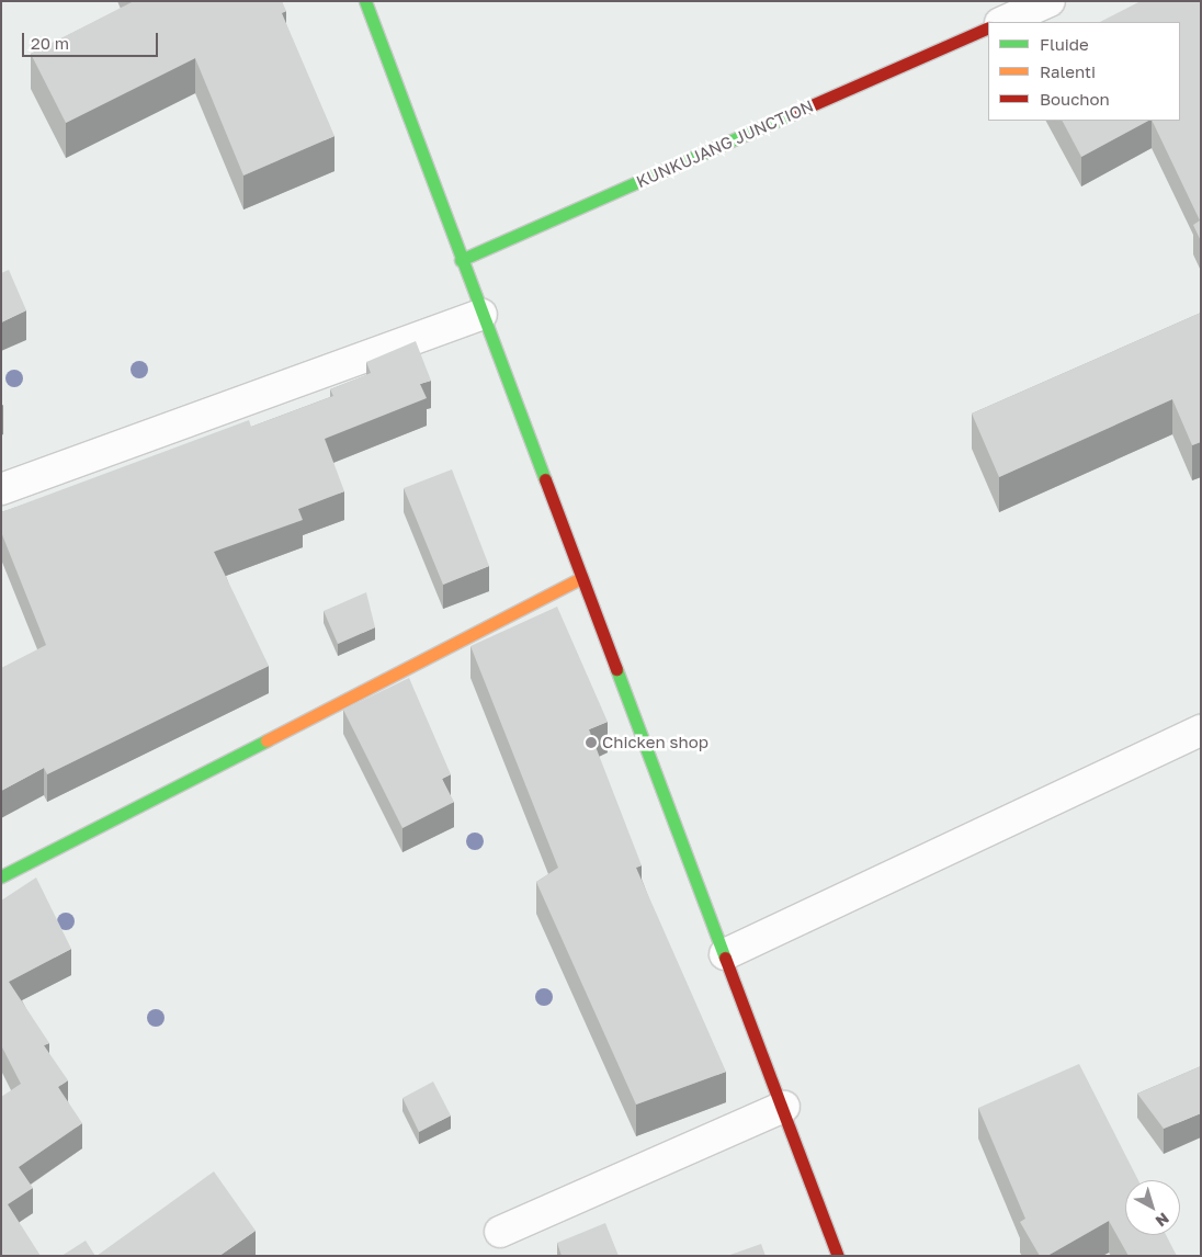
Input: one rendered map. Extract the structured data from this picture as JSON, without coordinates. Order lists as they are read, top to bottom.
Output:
{
  "streets": {
    "street": ["KUNKUJANG JUNCTION"]
  },
  "places": ["Chicken shop"],
  "legend": ["Fluide", "Ralenti", "Bouchon"],
  "scale_bar": "20 m",
  "north": "bottom right"
}
